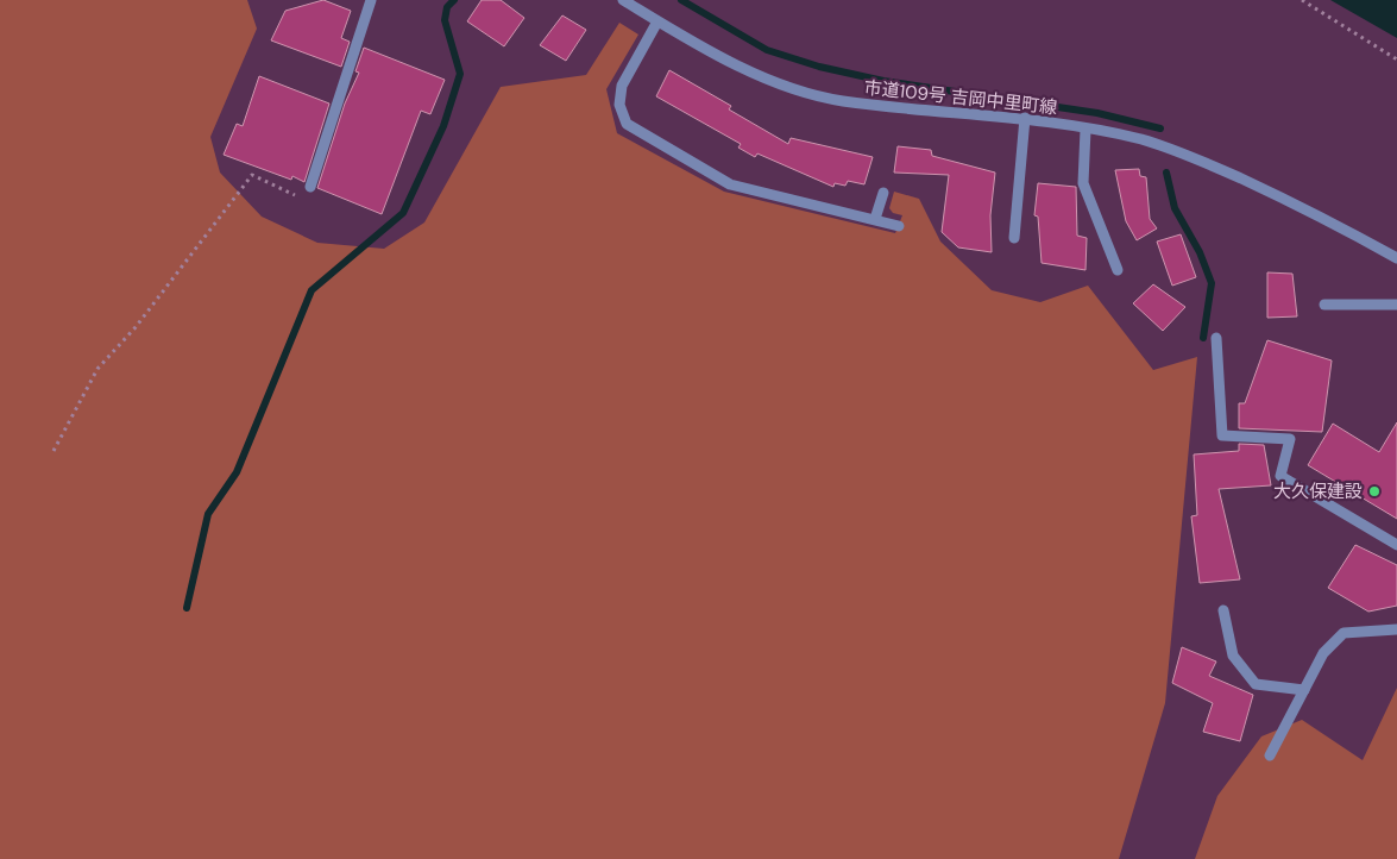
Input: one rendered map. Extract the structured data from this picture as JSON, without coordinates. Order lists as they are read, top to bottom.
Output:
{
  "streets": {
    "street": ["市道109号 吉岡中里町線"]
  },
  "places": ["大久保建設"]
}
